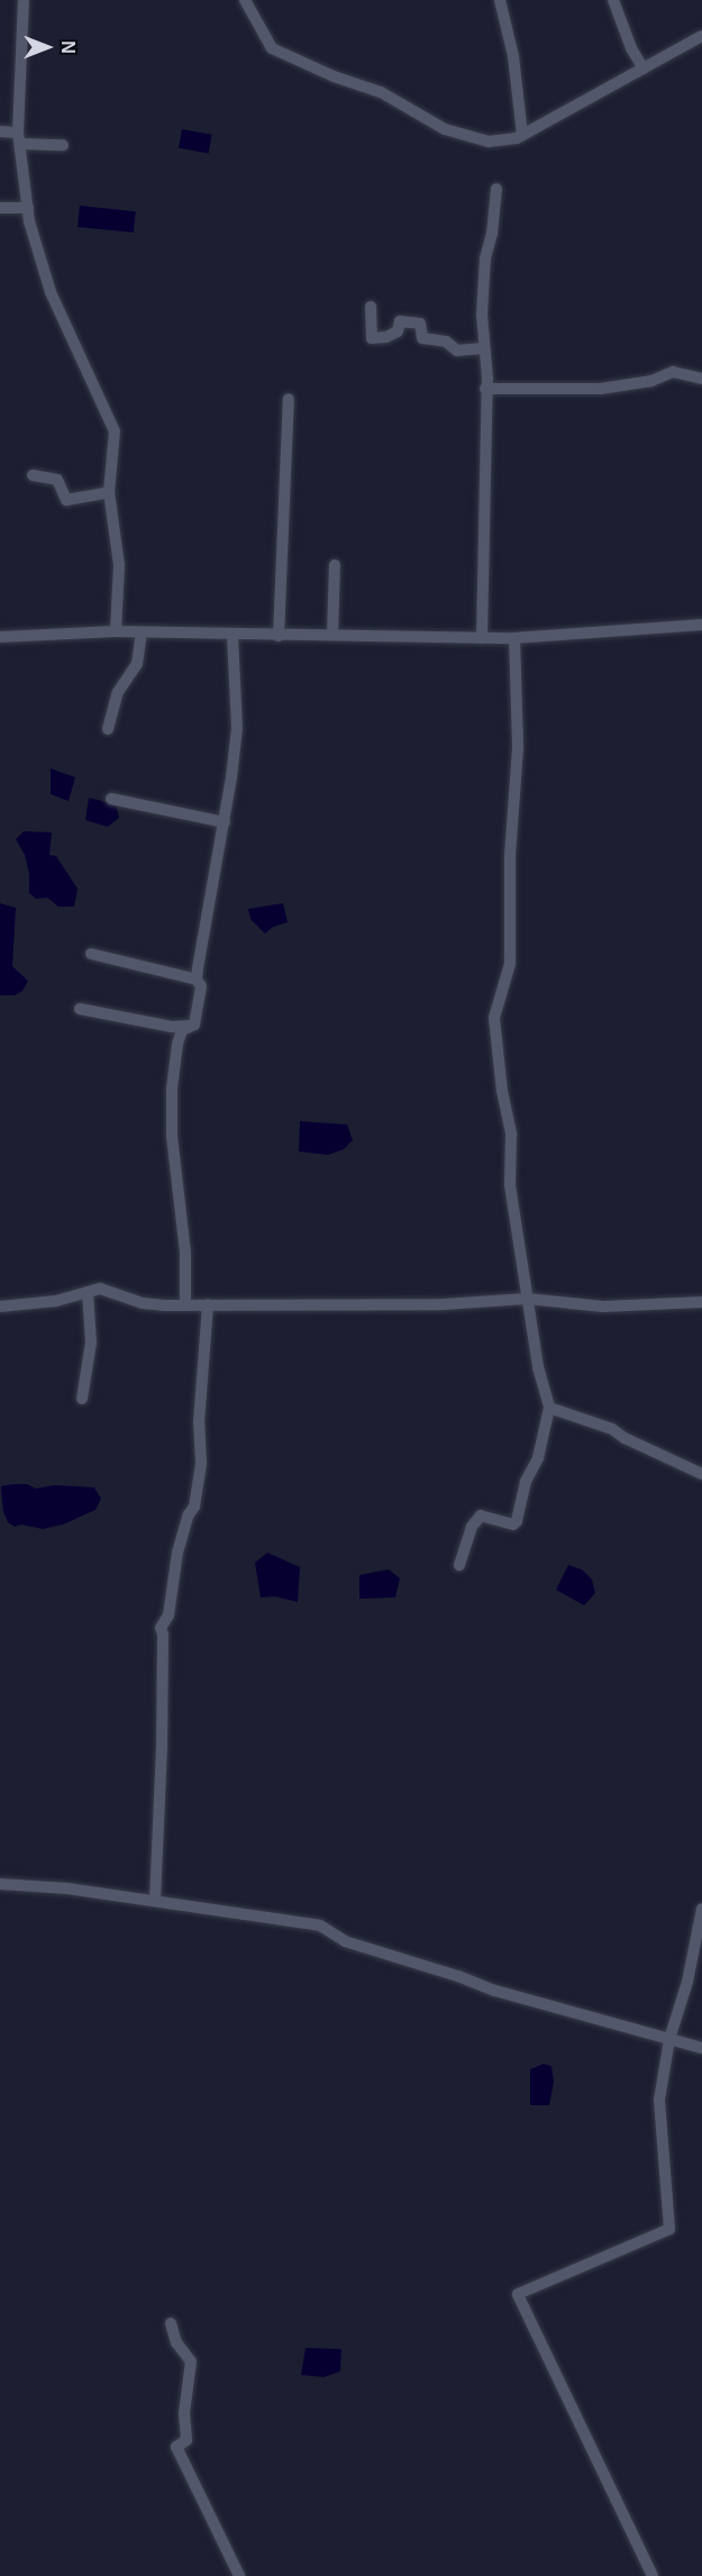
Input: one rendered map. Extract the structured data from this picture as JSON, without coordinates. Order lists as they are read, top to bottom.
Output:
{
  "north": "right"
}
